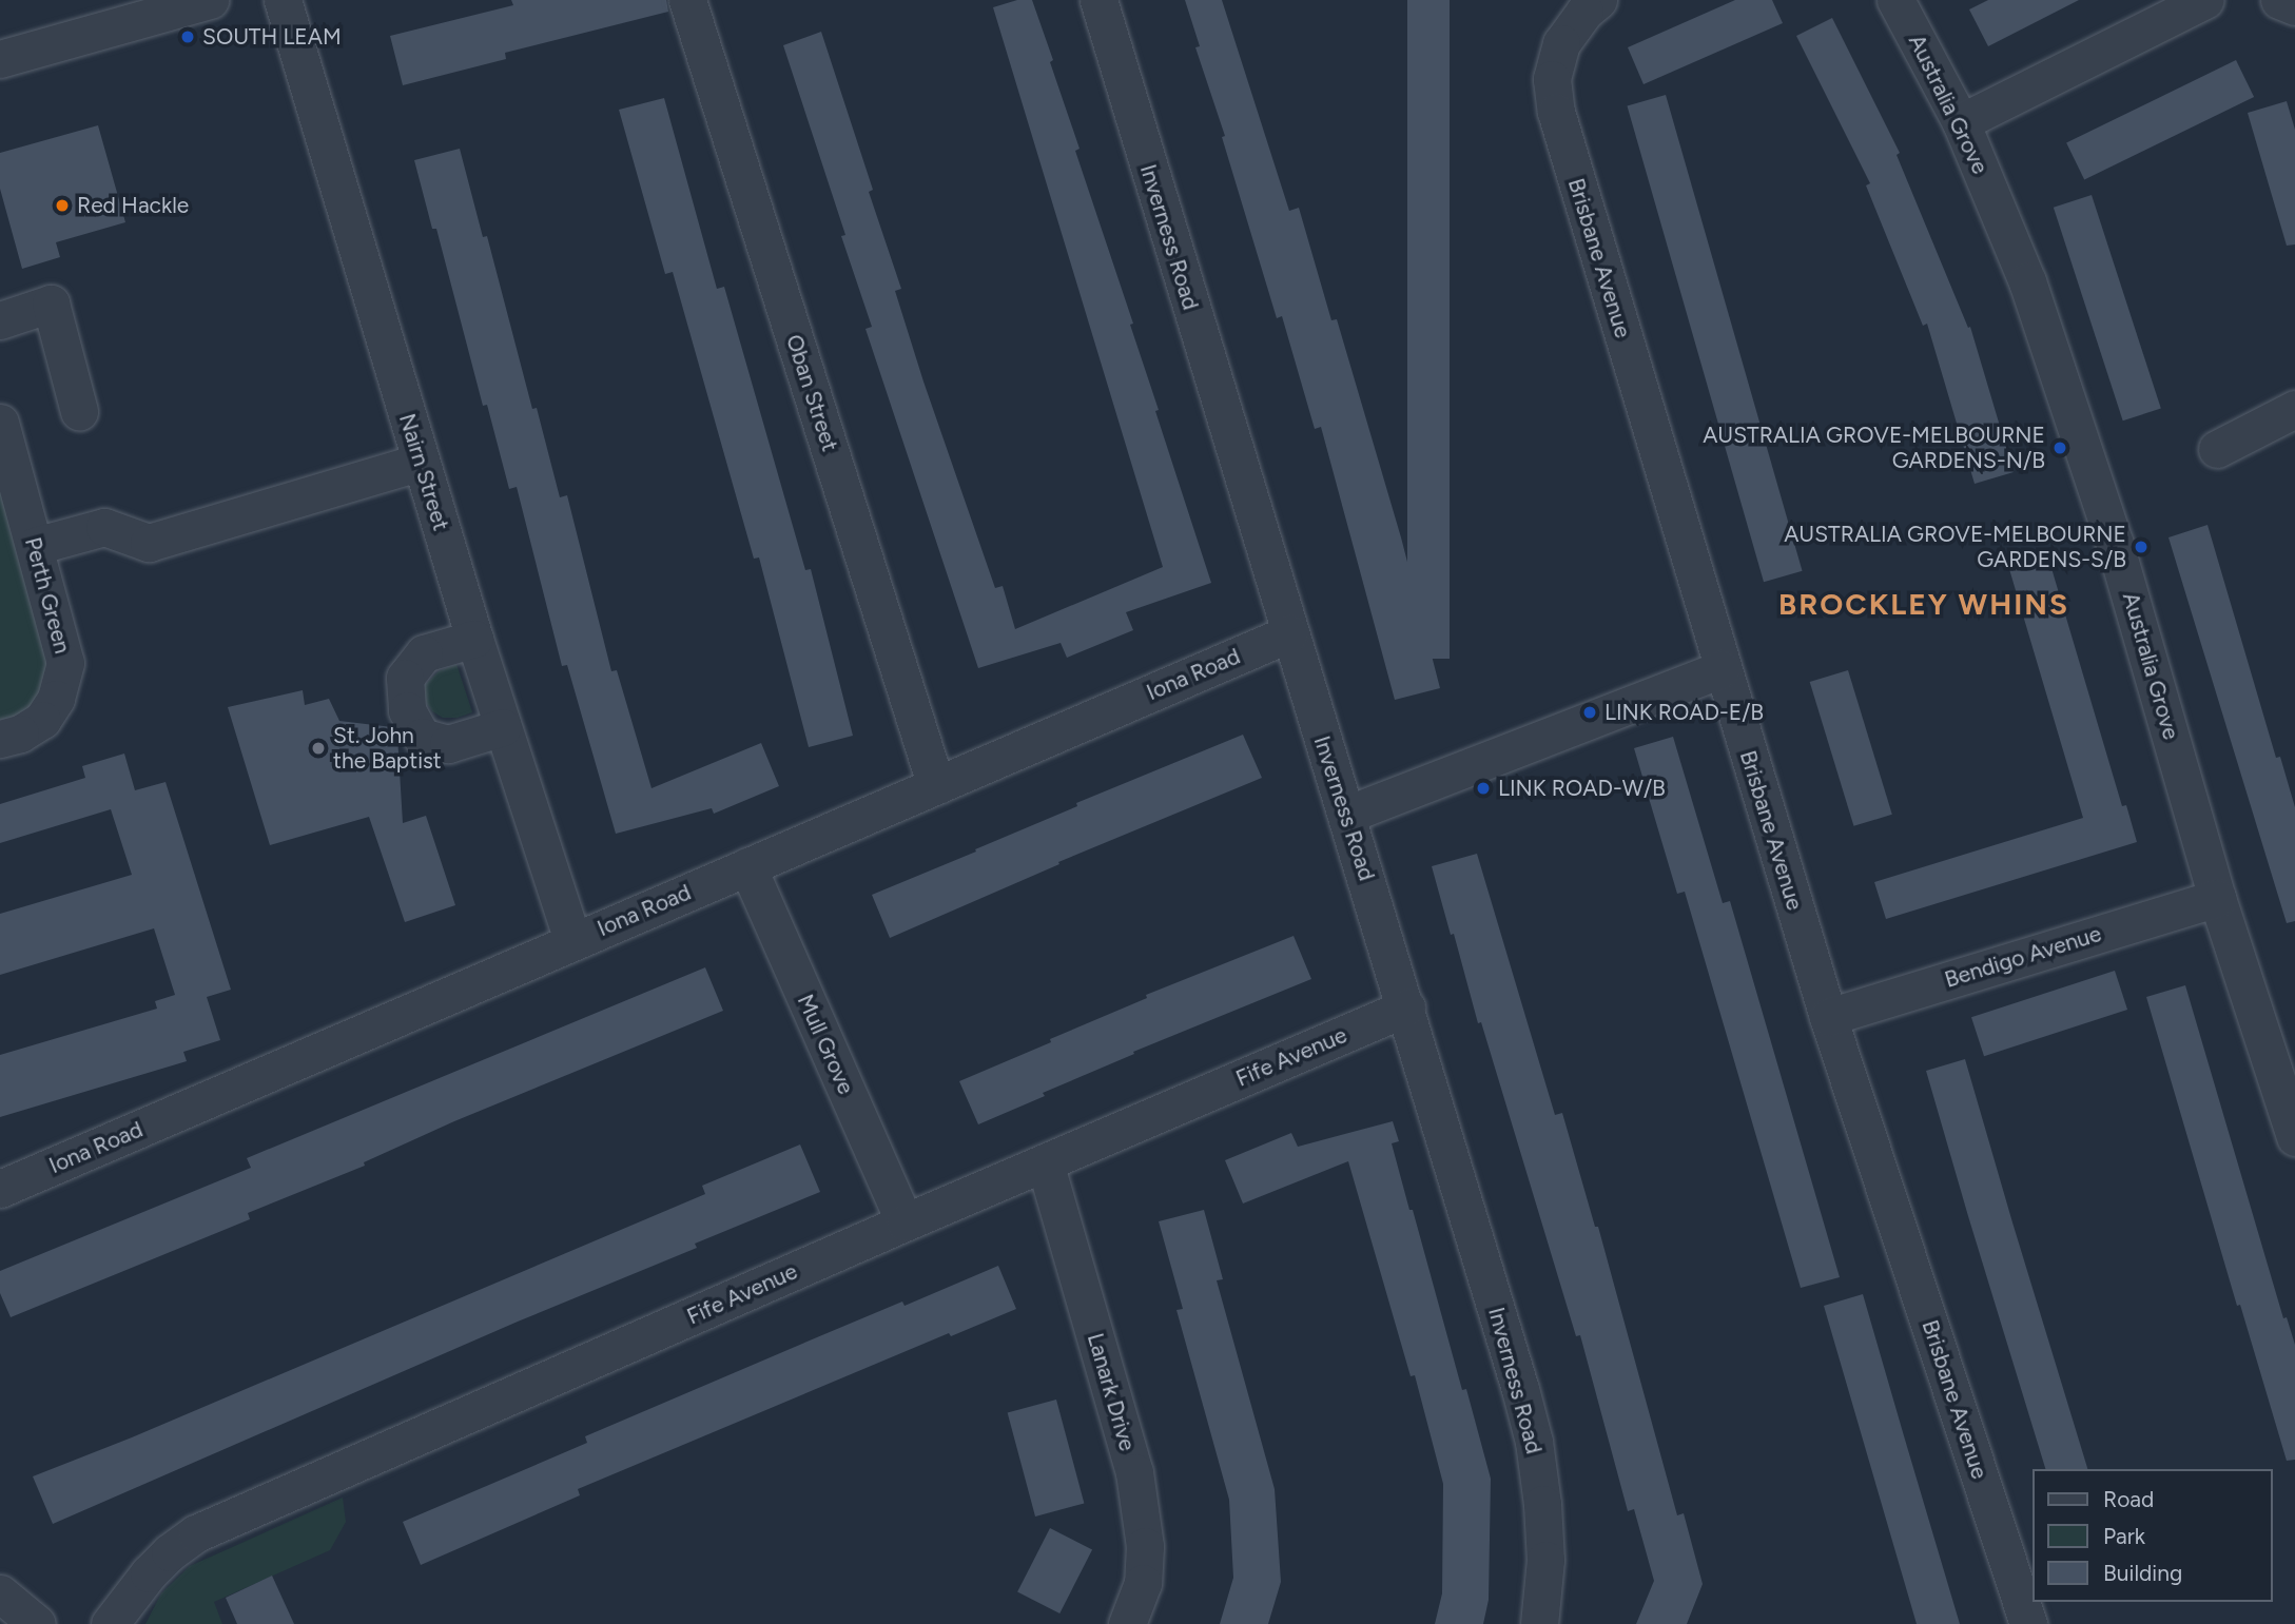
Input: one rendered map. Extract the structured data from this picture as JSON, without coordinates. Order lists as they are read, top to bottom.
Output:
{
  "streets": {
    "street": [
      "Australia Grove",
      "Inverness Road",
      "Brisbane Avenue",
      "Oban Street",
      "Nairn Street",
      "Perth Green",
      "Iona Road",
      "Bendigo Avenue",
      "Mull Grove",
      "Fife Avenue",
      "Lanark Drive"
    ]
  },
  "crossings": [
    ["Australia Grove", "Bendigo Avenue"],
    ["Inverness Road", "Iona Road"],
    ["Inverness Road", "Fife Avenue"],
    ["Brisbane Avenue", "Bendigo Avenue"],
    ["Oban Street", "Iona Road"],
    ["Nairn Street", "Iona Road"],
    ["Iona Road", "Mull Grove"],
    ["Mull Grove", "Fife Avenue"],
    ["Fife Avenue", "Lanark Drive"]
  ],
  "districts": ["BROCKLEY WHINS"],
  "places": [
    "SOUTH LEAM",
    "Red Hackle",
    "AUSTRALIA GROVE-MELBOURNE GARDENS-N/B",
    "AUSTRALIA GROVE-MELBOURNE GARDENS-S/B",
    "LINK ROAD-E/B",
    "St. John the Baptist",
    "LINK ROAD-W/B"
  ],
  "legend": ["Road", "Park", "Building"]
}
